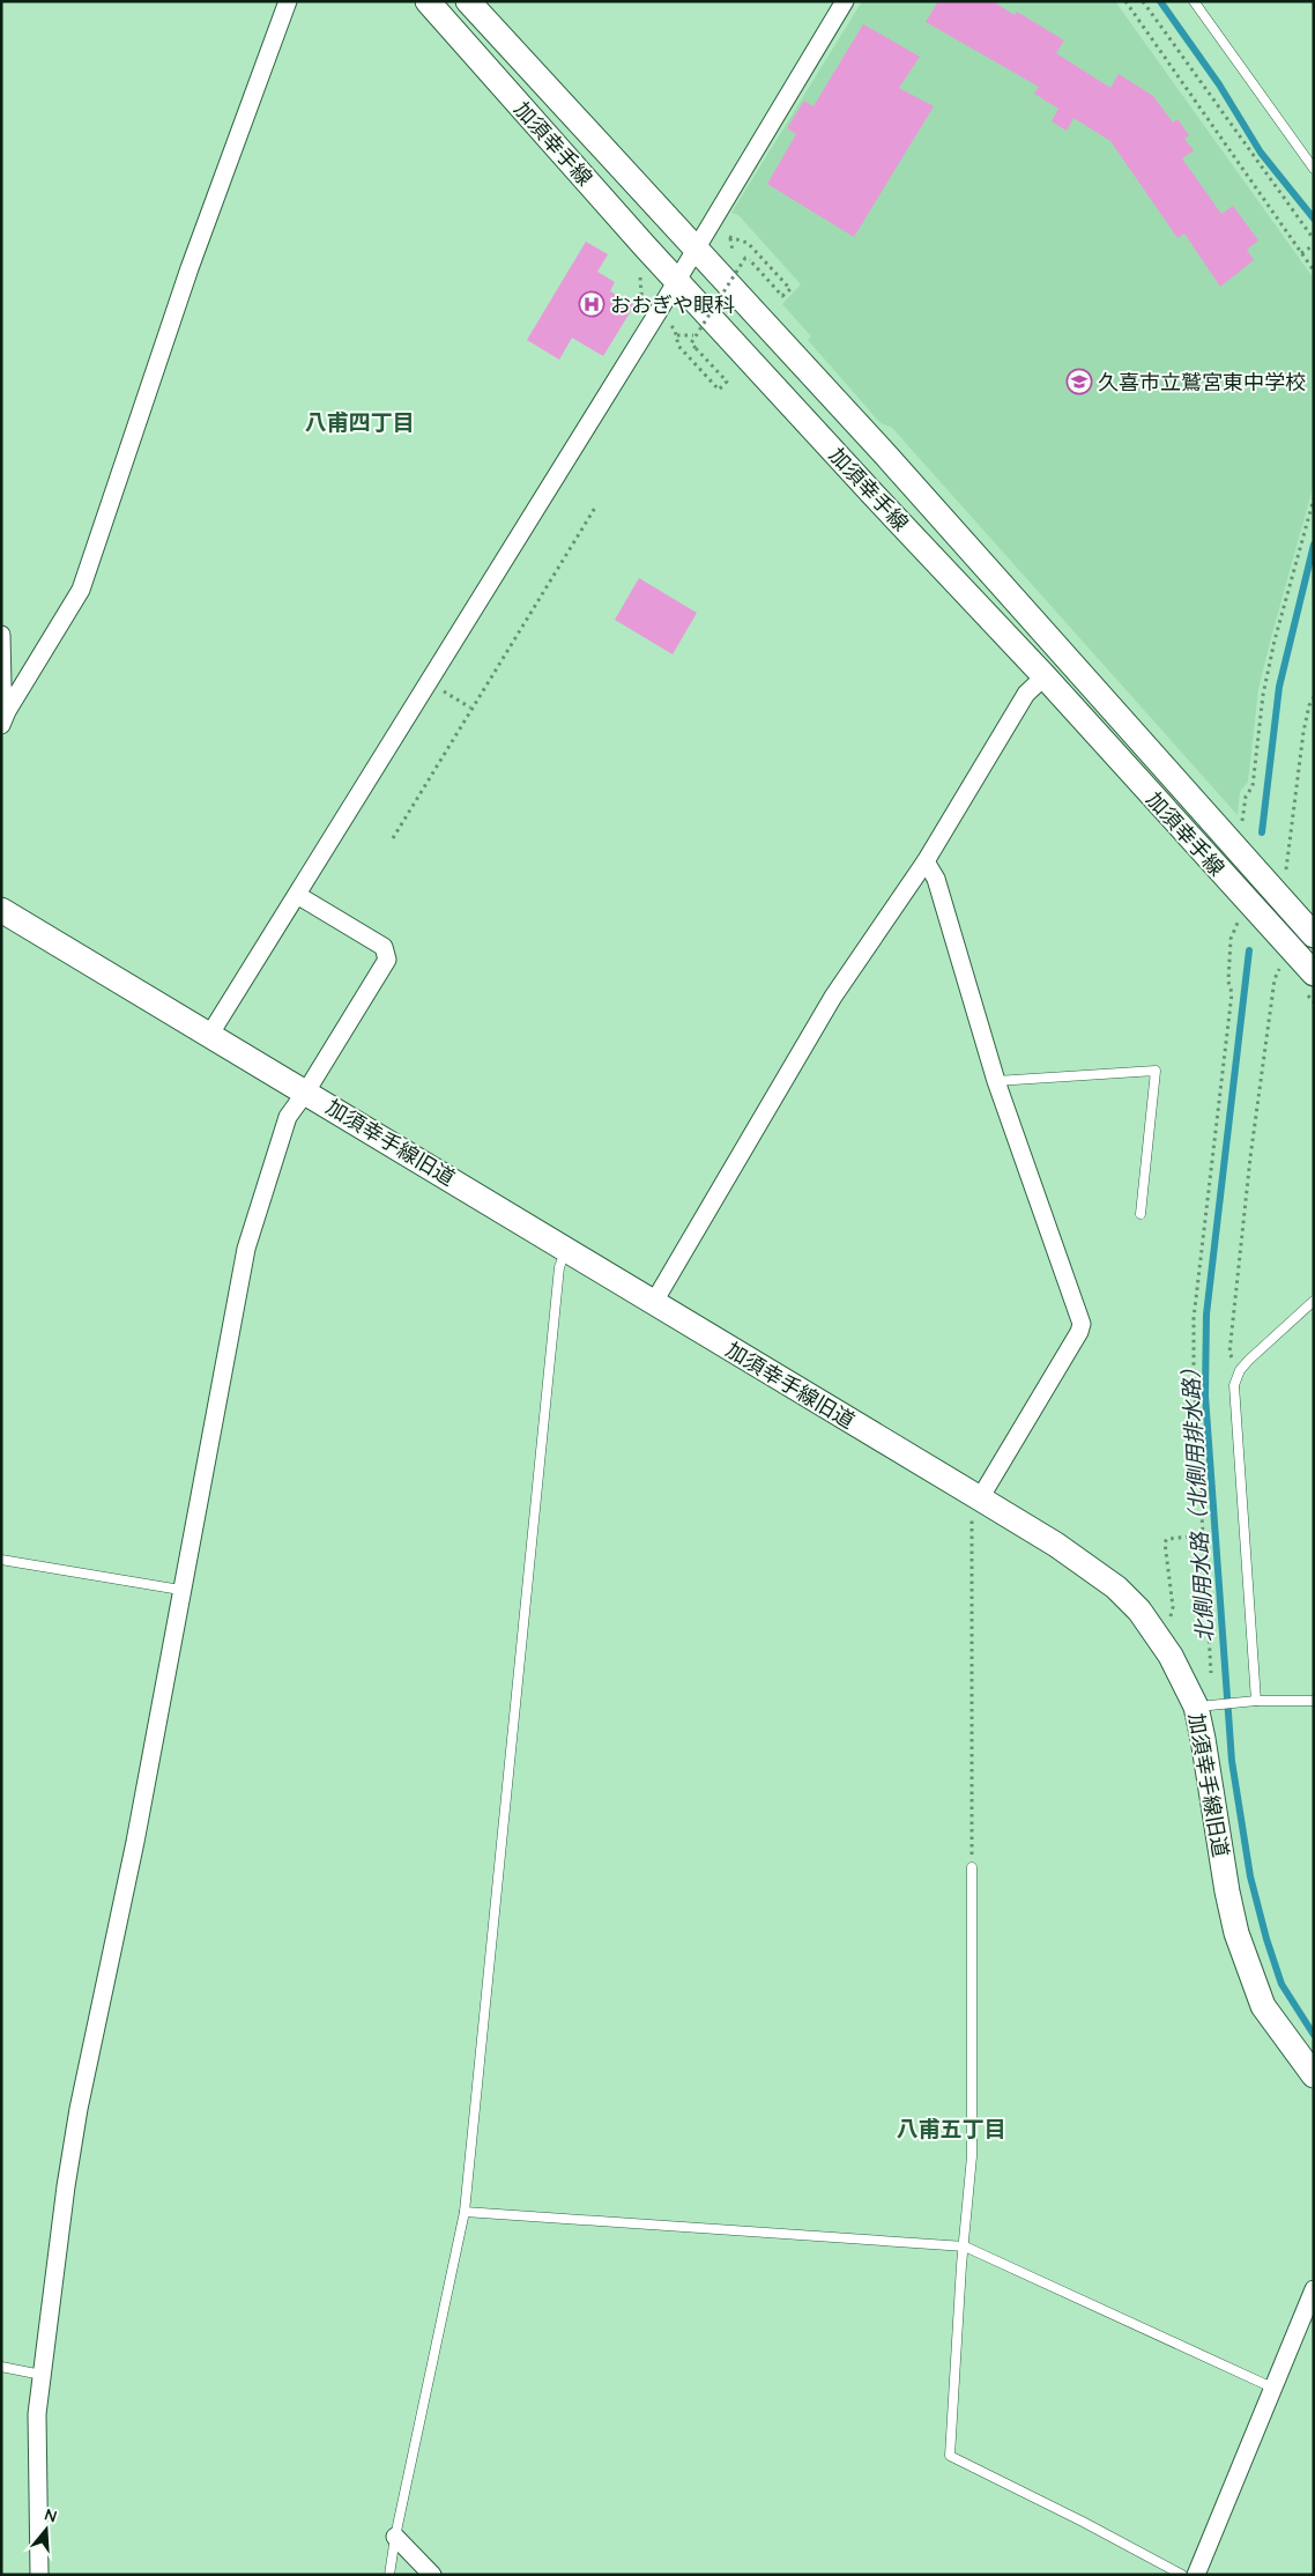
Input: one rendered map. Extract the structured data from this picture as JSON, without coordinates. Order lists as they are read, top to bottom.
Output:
{
  "streets": {
    "main road": ["加須幸手線", "加須幸手線旧道"]
  },
  "districts": ["八甫四丁目", "八甫五丁目"],
  "water": ["北側用水路（北側用排水路）"],
  "places": {
    "hospital": ["おおぎや眼科"],
    "school or university": ["久喜市立鷲宮東中学校"]
  },
  "north": "top"
}
